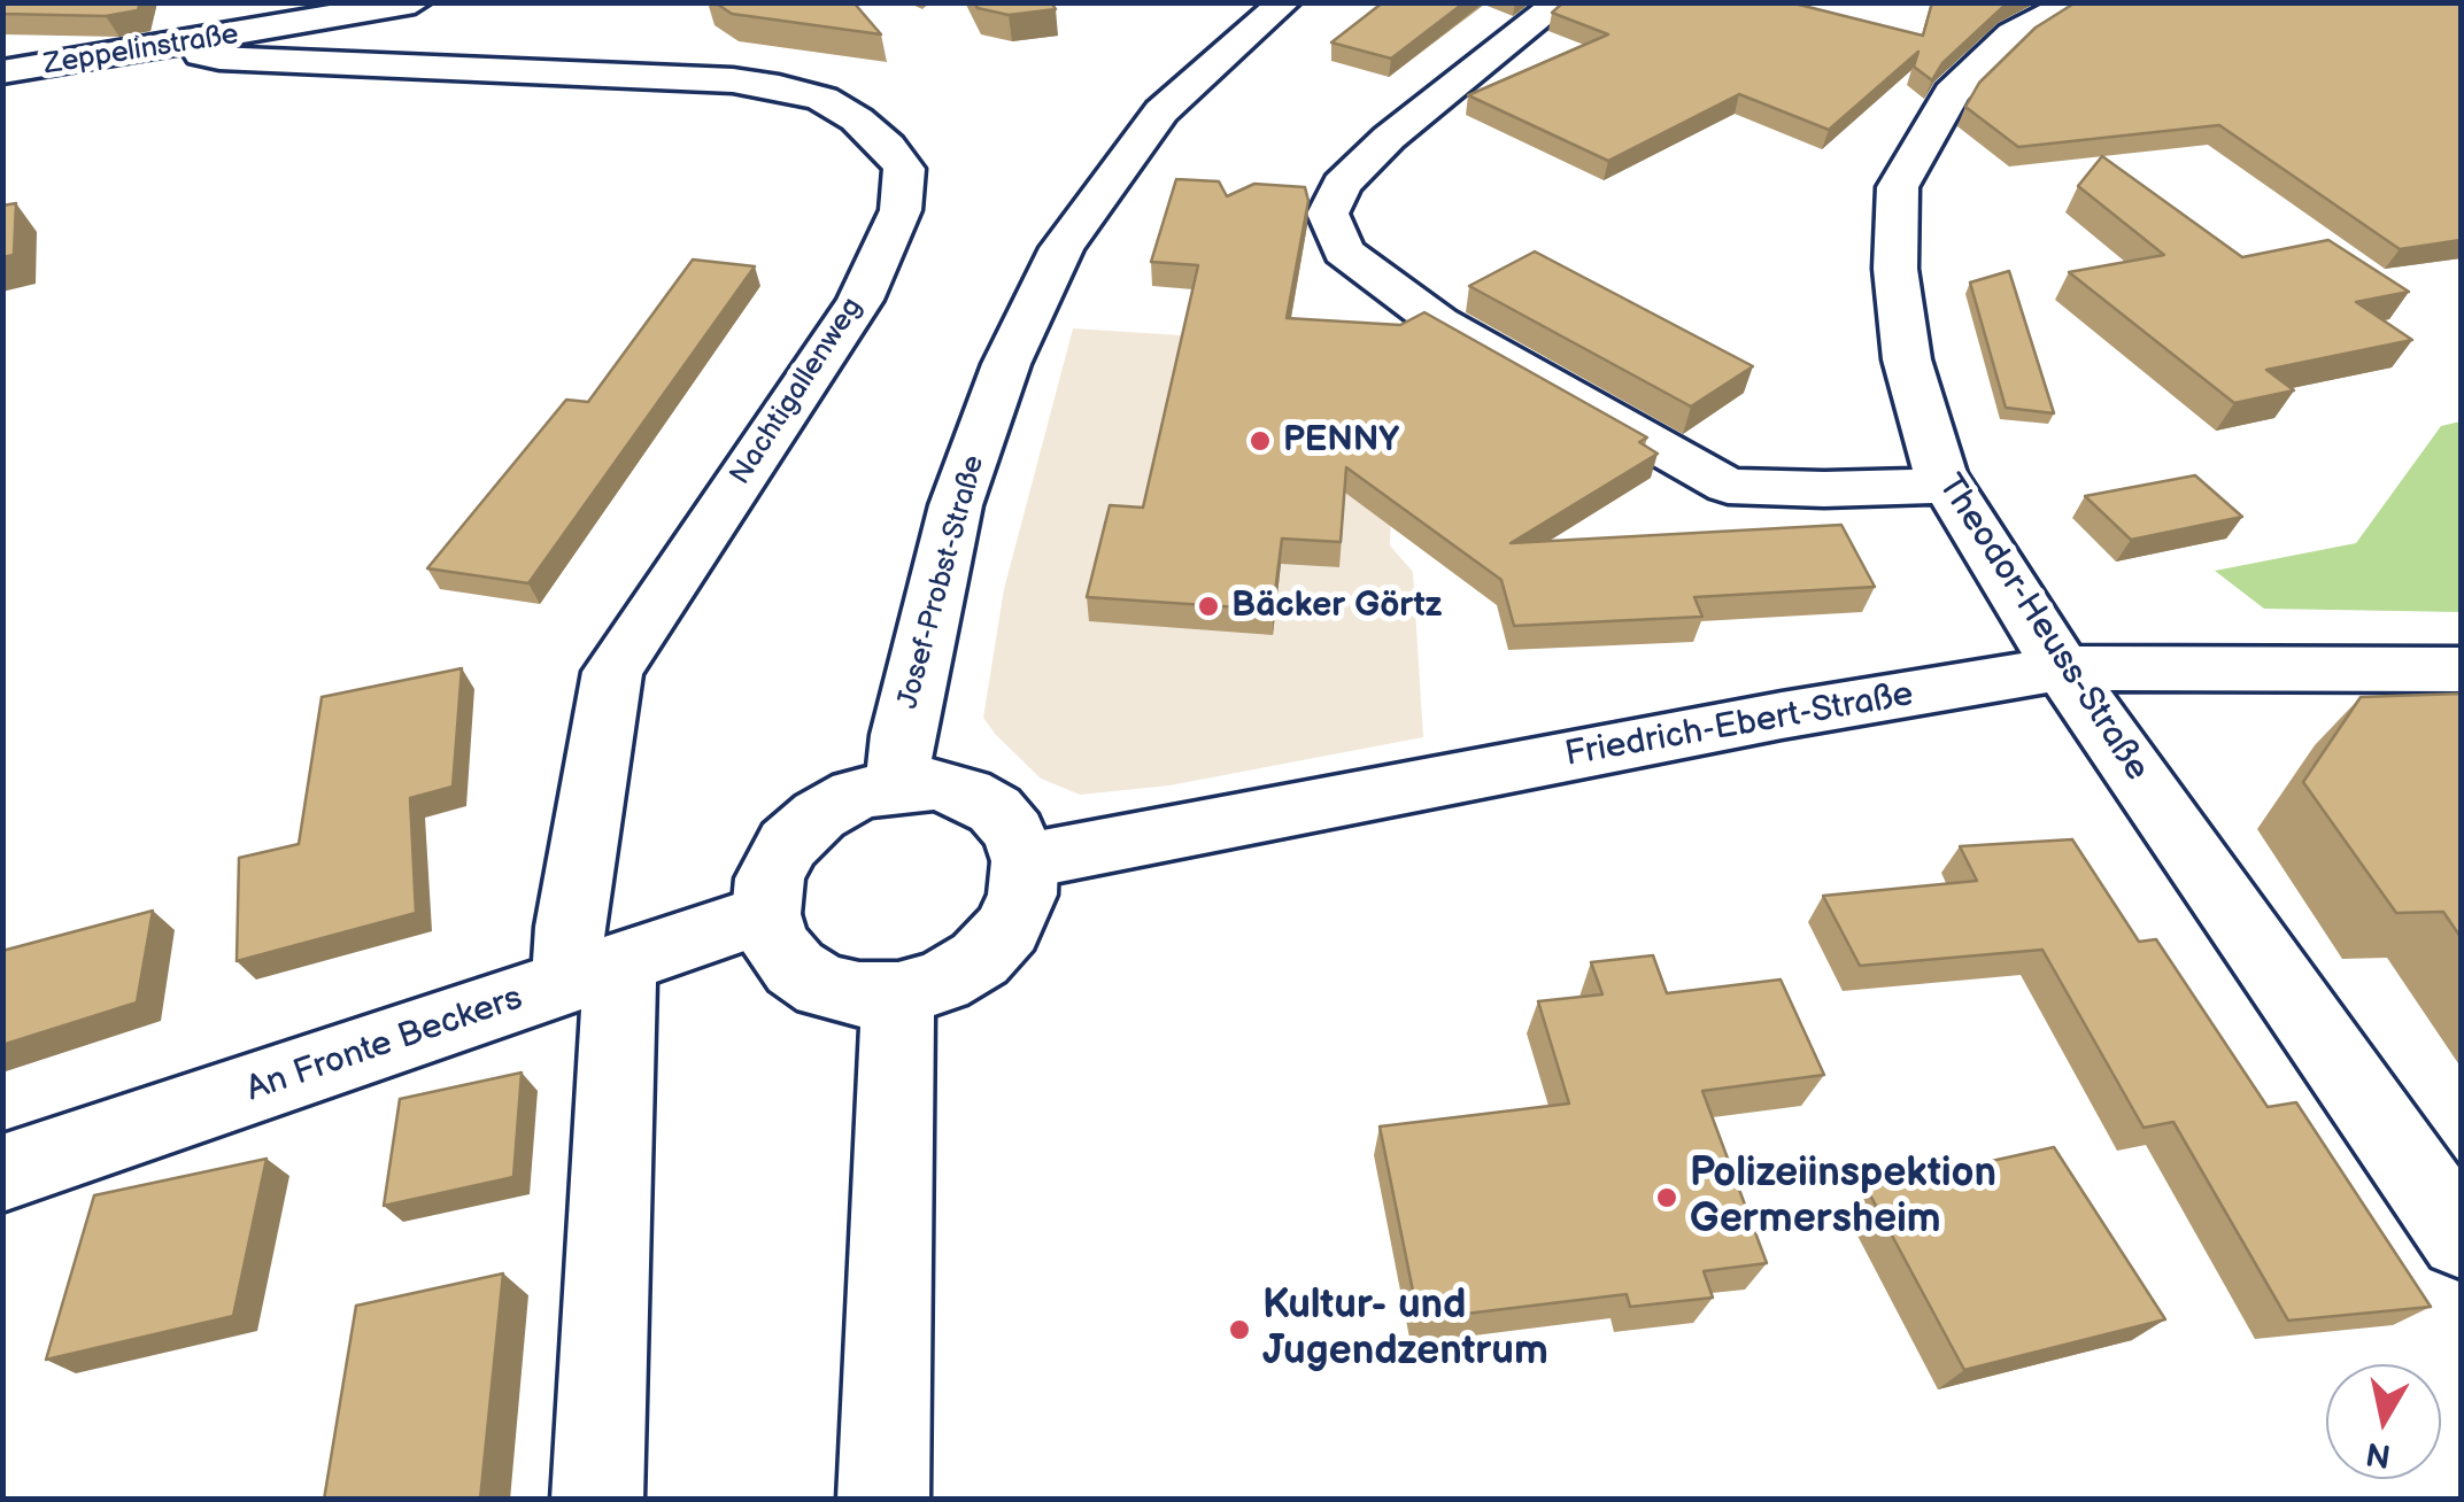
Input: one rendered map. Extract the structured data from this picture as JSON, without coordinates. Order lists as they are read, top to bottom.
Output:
{
  "streets": {
    "street": [
      "Zeppelinstraße",
      "Nachtigallenweg",
      "Josef-Probst-Straße",
      "Theodor-Heuss-Straße",
      "Friedrich-Ebert-Straße",
      "An Fronte Beckers"
    ]
  },
  "crossings": [
    ["Zeppelinstraße", "Nachtigallenweg"],
    ["Nachtigallenweg", "An Fronte Beckers"],
    ["Josef-Probst-Straße", "Friedrich-Ebert-Straße"],
    ["Josef-Probst-Straße", "An Fronte Beckers"],
    ["Theodor-Heuss-Straße", "Friedrich-Ebert-Straße"],
    ["Friedrich-Ebert-Straße", "An Fronte Beckers"]
  ],
  "places": [
    "PENNY",
    "Bäcker Görtz",
    "Polizeiinspektion Germersheim",
    "Kultur- und Jugendzentrum"
  ],
  "north": "bottom"
}
